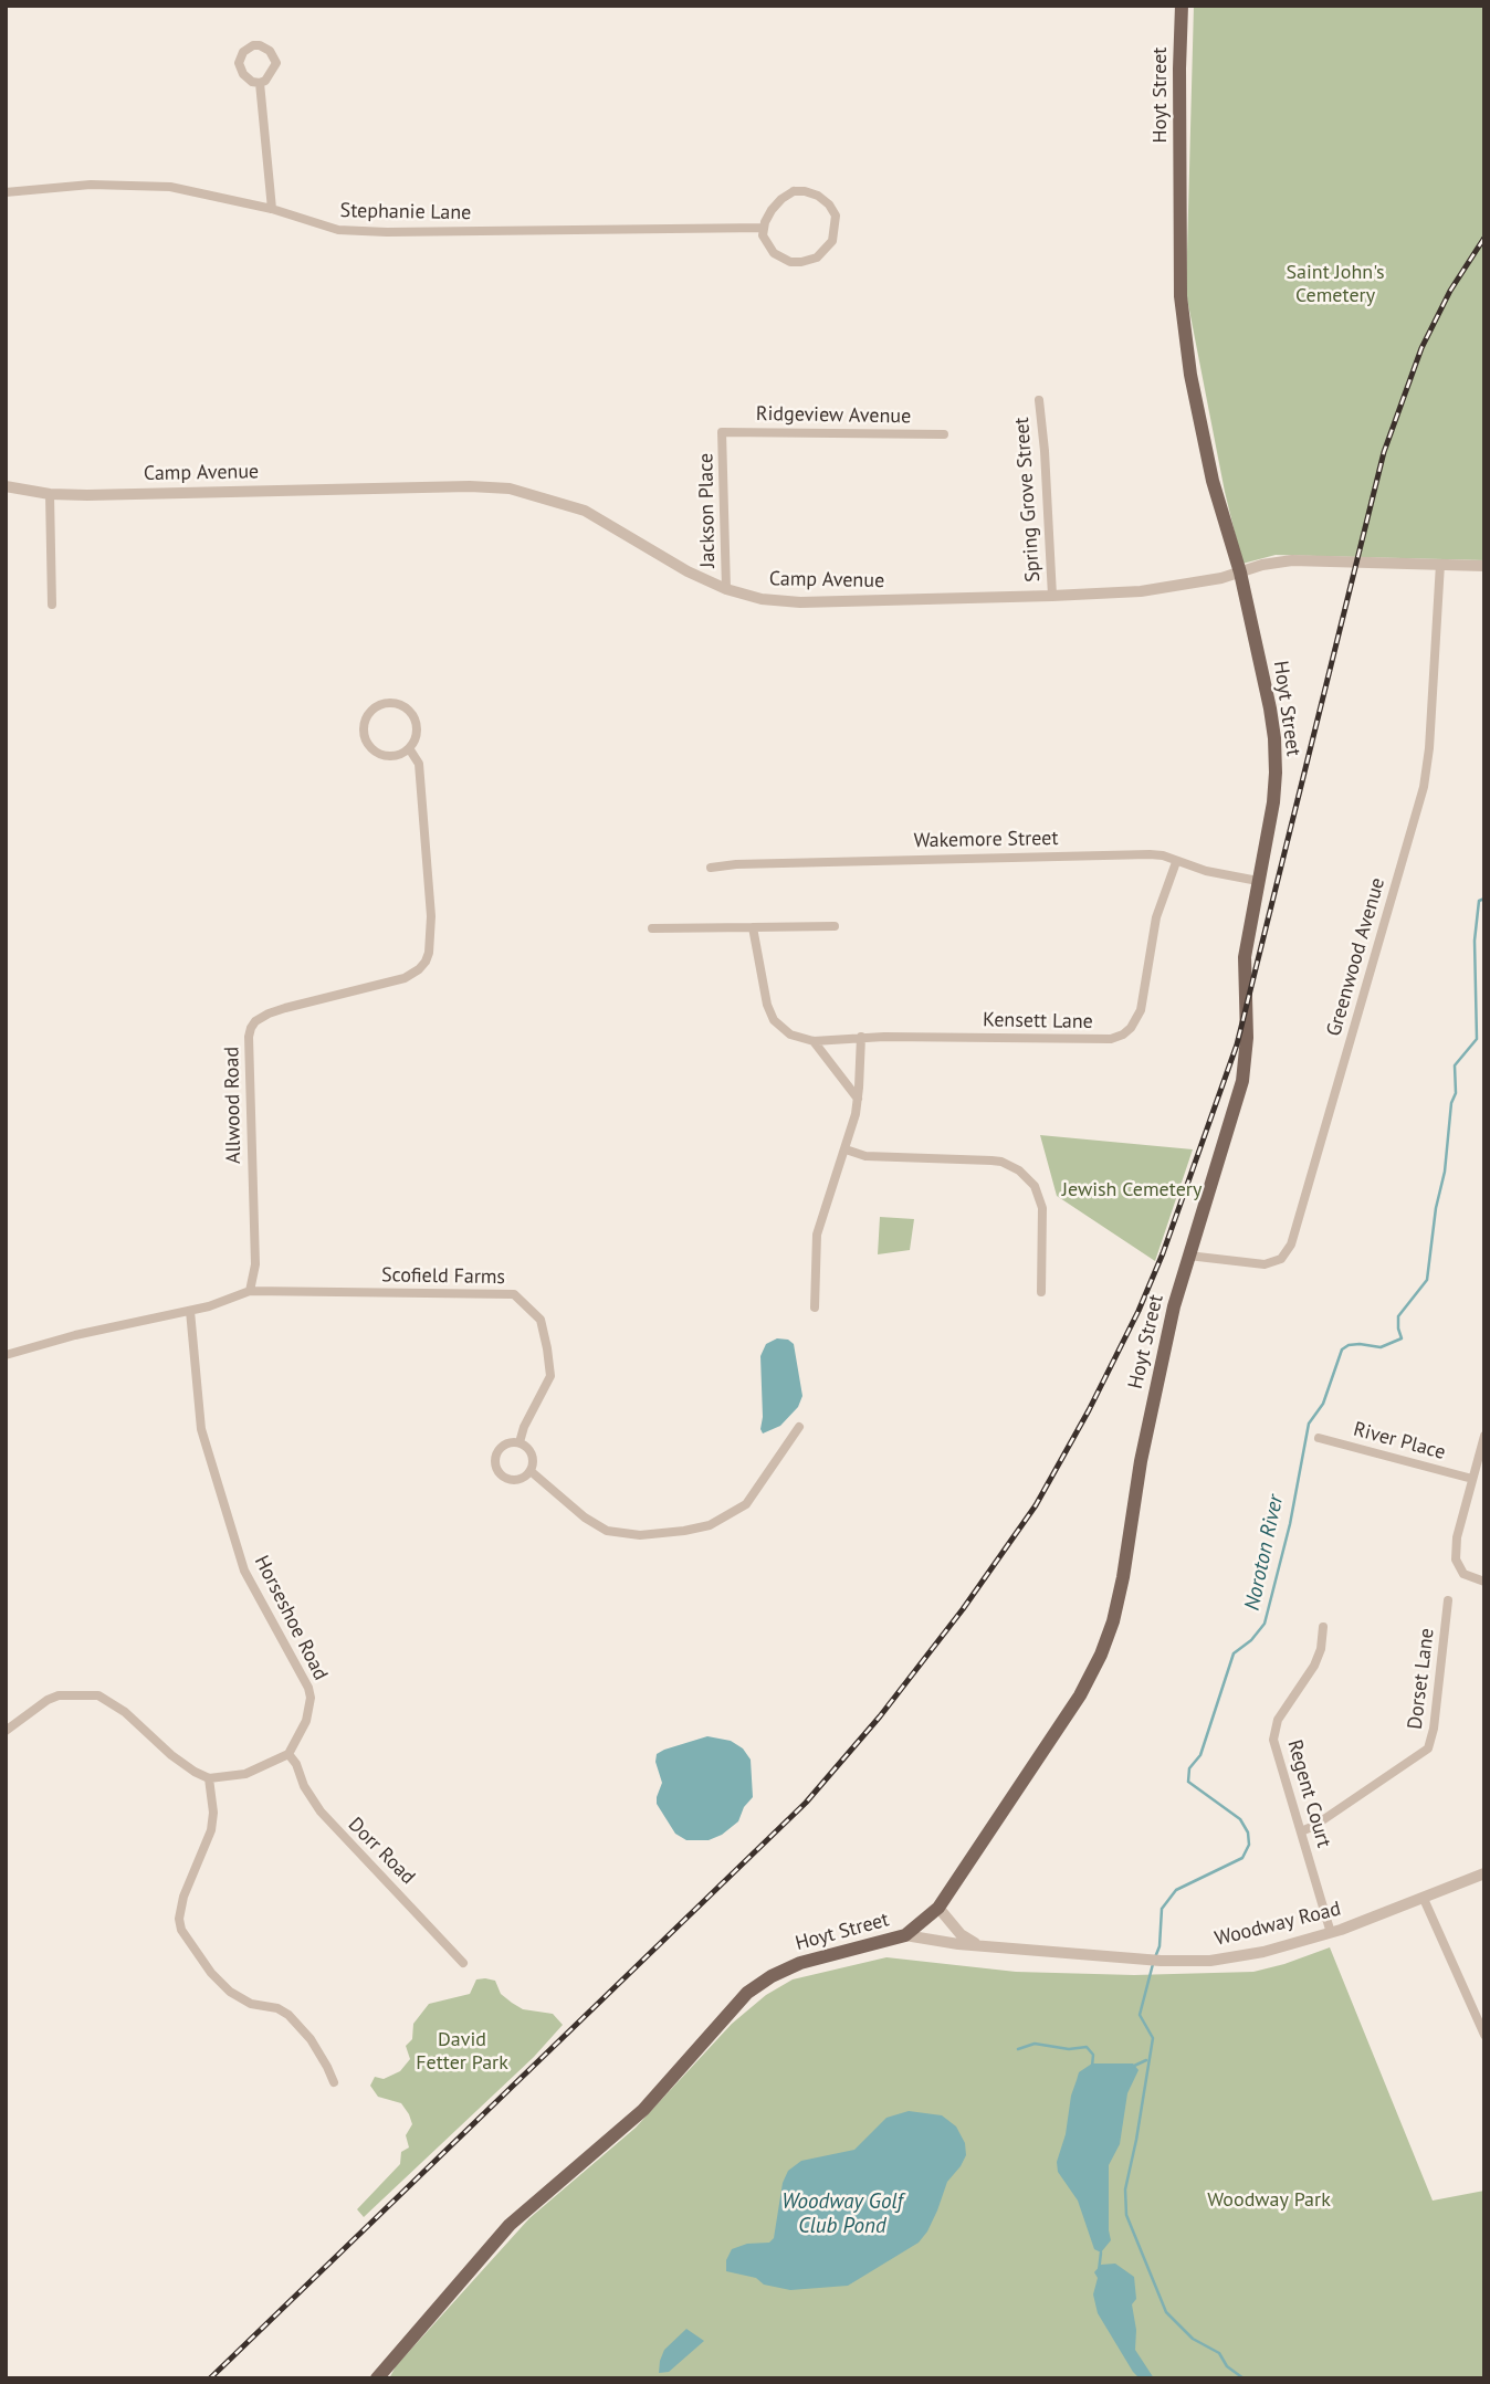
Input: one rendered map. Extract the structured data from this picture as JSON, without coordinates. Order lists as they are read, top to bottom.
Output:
{
  "streets": {
    "main road": ["Hoyt Street"],
    "street": [
      "Stephanie Lane",
      "Ridgeview Avenue",
      "Camp Avenue",
      "Spring Grove Street",
      "Jackson Place",
      "Wakemore Street",
      "Greenwood Avenue",
      "Kensett Lane",
      "Allwood Road",
      "Scofield Farms",
      "River Place",
      "Horseshoe Road",
      "Dorset Lane",
      "Regent Court",
      "Dorr Road",
      "Woodway Road"
    ]
  },
  "crossings": [
    ["Hoyt Street", "Camp Avenue"],
    ["Hoyt Street", "Wakemore Street"],
    ["Hoyt Street", "Greenwood Avenue"],
    ["Hoyt Street", "Woodway Road"],
    ["Ridgeview Avenue", "Jackson Place"],
    ["Camp Avenue", "Spring Grove Street"],
    ["Camp Avenue", "Jackson Place"],
    ["Camp Avenue", "Greenwood Avenue"],
    ["Wakemore Street", "Kensett Lane"],
    ["Allwood Road", "Scofield Farms"],
    ["Horseshoe Road", "Dorr Road"],
    ["Dorset Lane", "Regent Court"],
    ["Regent Court", "Woodway Road"]
  ],
  "water": ["Noroton River", "Woodway Golf Club Pond"],
  "parks": [
    "Saint John's Cemetery",
    "Jewish Cemetery",
    "David Fetter Park",
    "Woodway Park"
  ]
}
